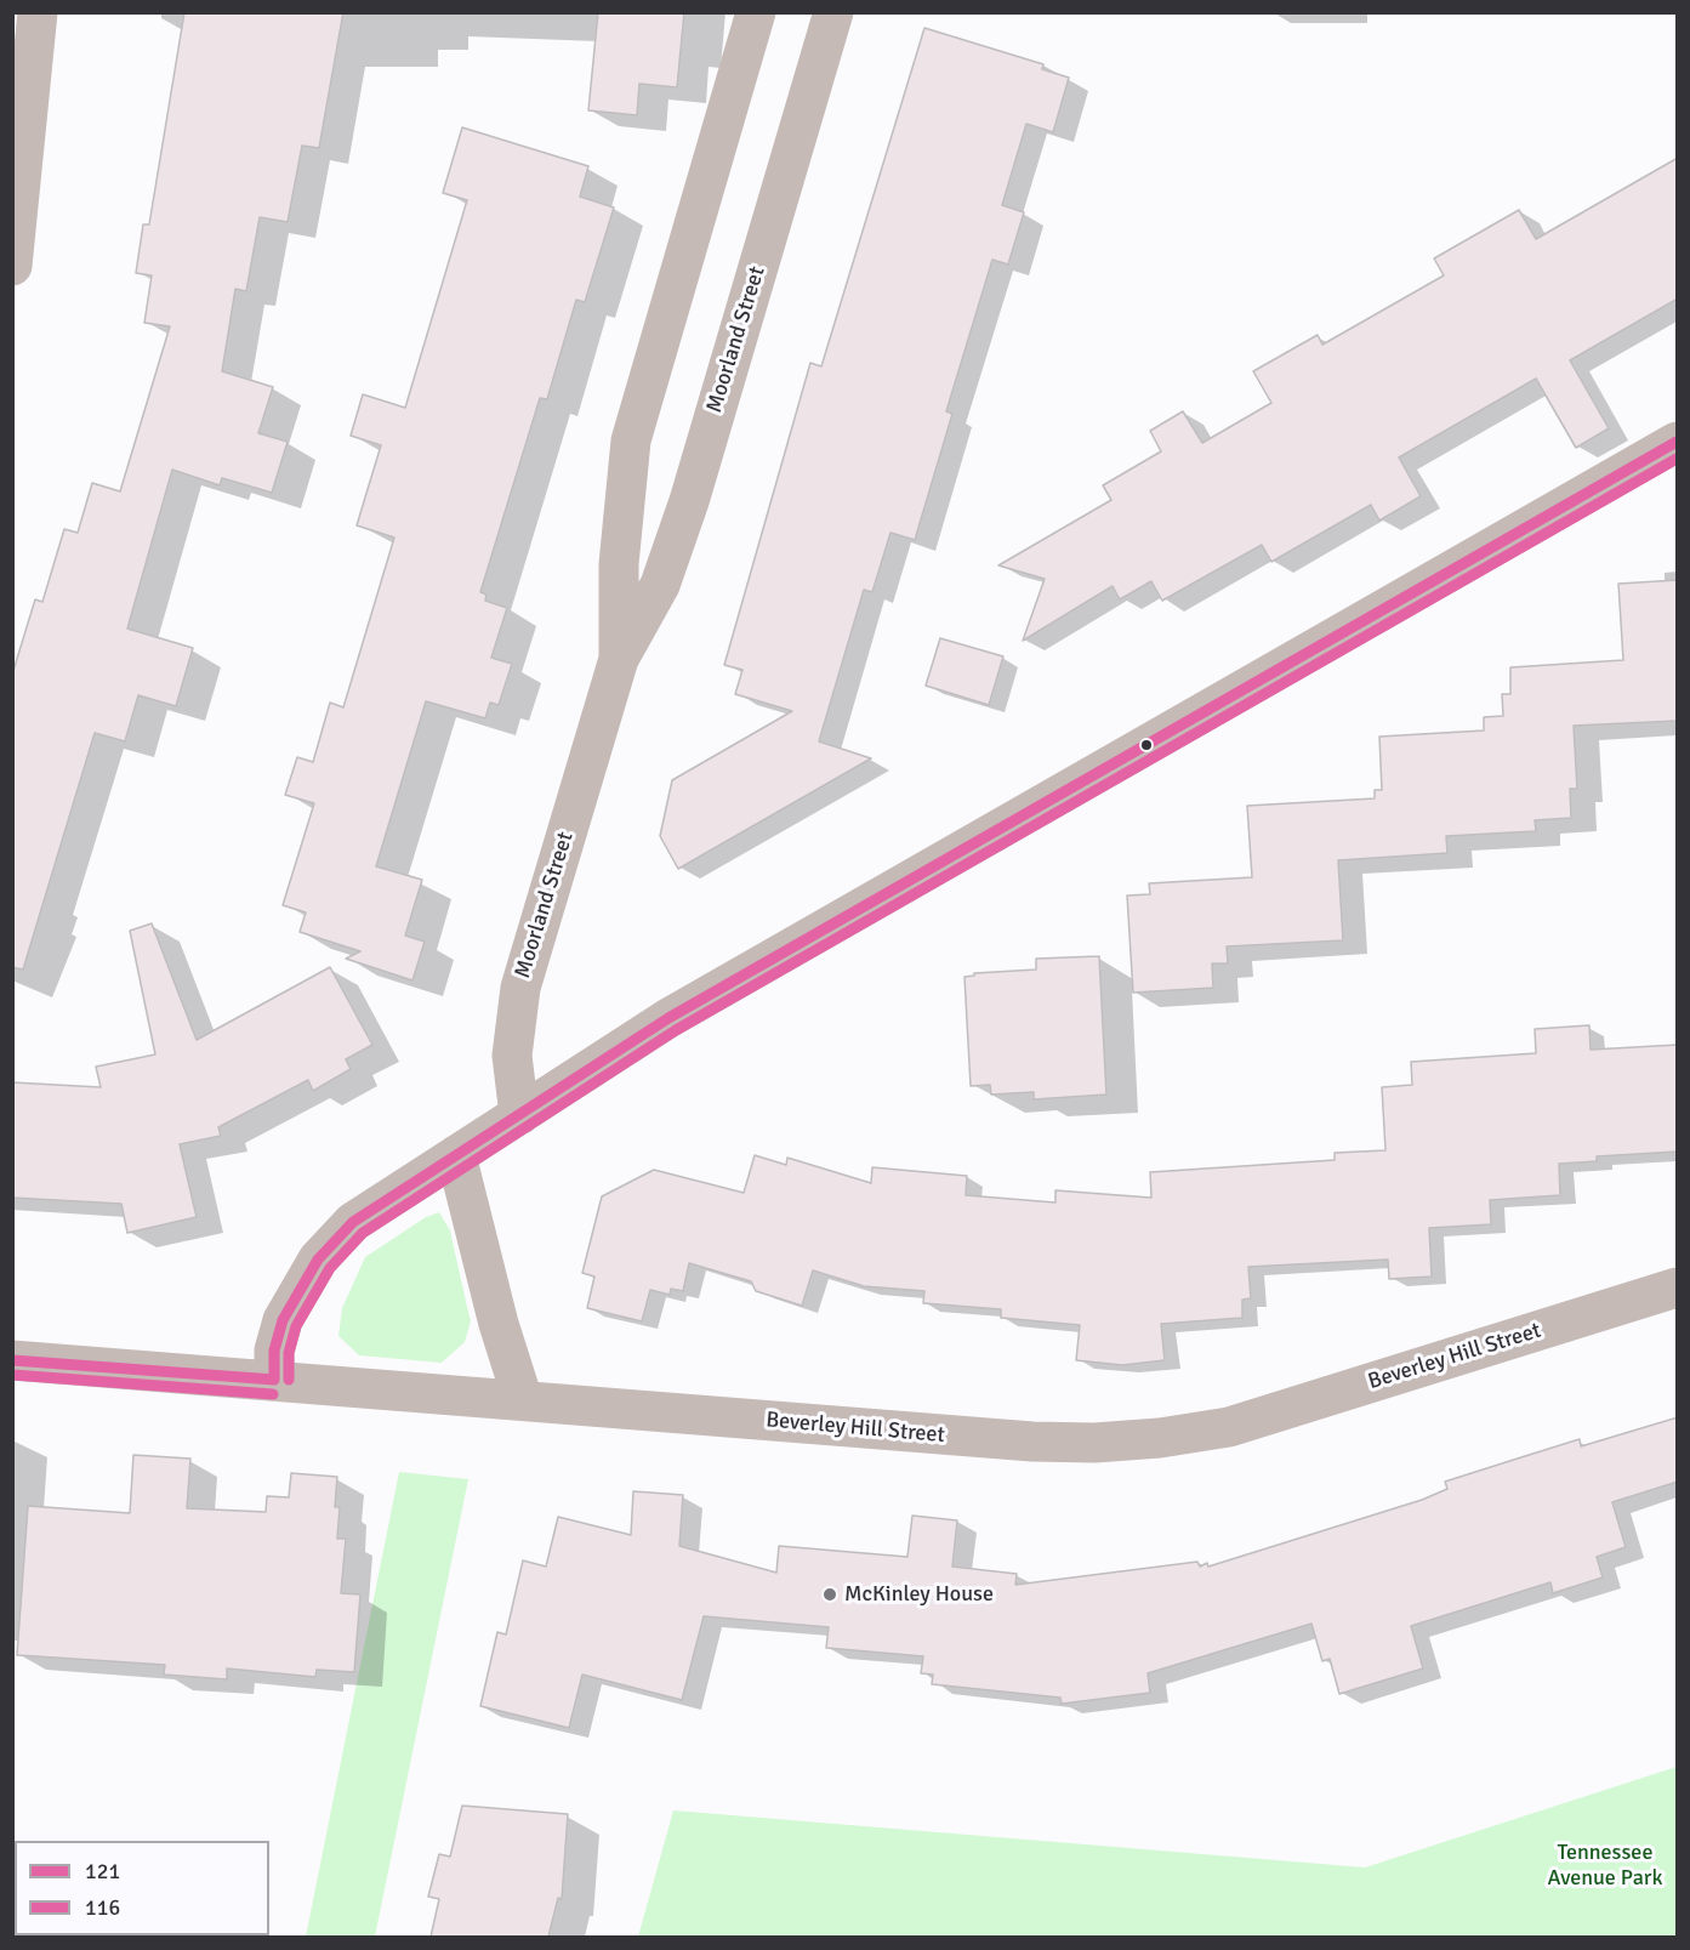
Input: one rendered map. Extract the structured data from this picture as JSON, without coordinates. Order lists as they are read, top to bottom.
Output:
{
  "streets": {
    "street": ["Moorland Street", "Beverley Hill Street"]
  },
  "parks": ["Tennessee Avenue Park"],
  "places": ["McKinley House"],
  "lines": ["transit line 121", "transit line 116"],
  "legend": ["121", "116"]
}
